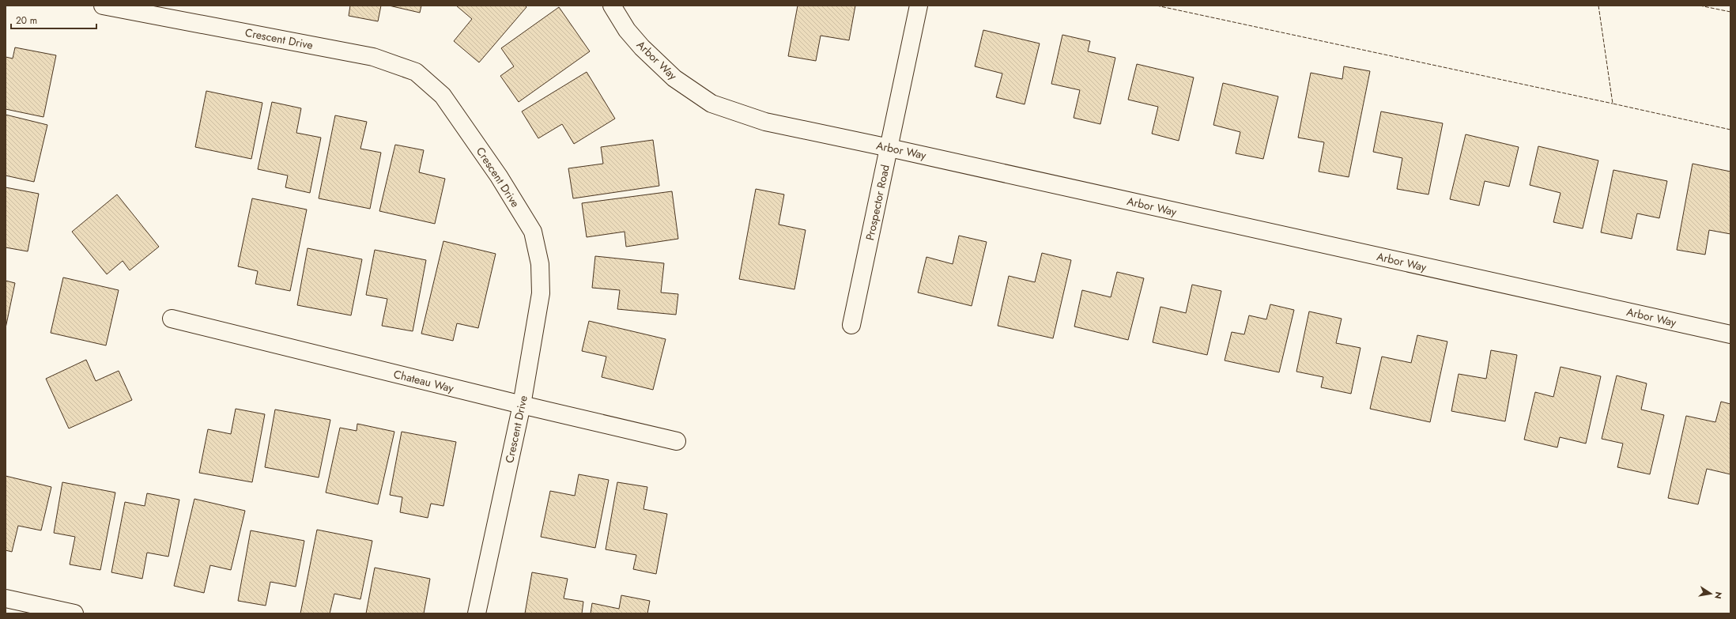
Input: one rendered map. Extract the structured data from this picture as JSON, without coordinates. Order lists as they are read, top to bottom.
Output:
{
  "streets": {
    "street": [
      "Crescent Drive",
      "Arbor Way",
      "Prospector Road",
      "Chateau Way"
    ]
  },
  "crossings": [
    ["Crescent Drive", "Chateau Way"],
    ["Arbor Way", "Prospector Road"]
  ],
  "scale_bar": "20 m",
  "north": "right"
}
